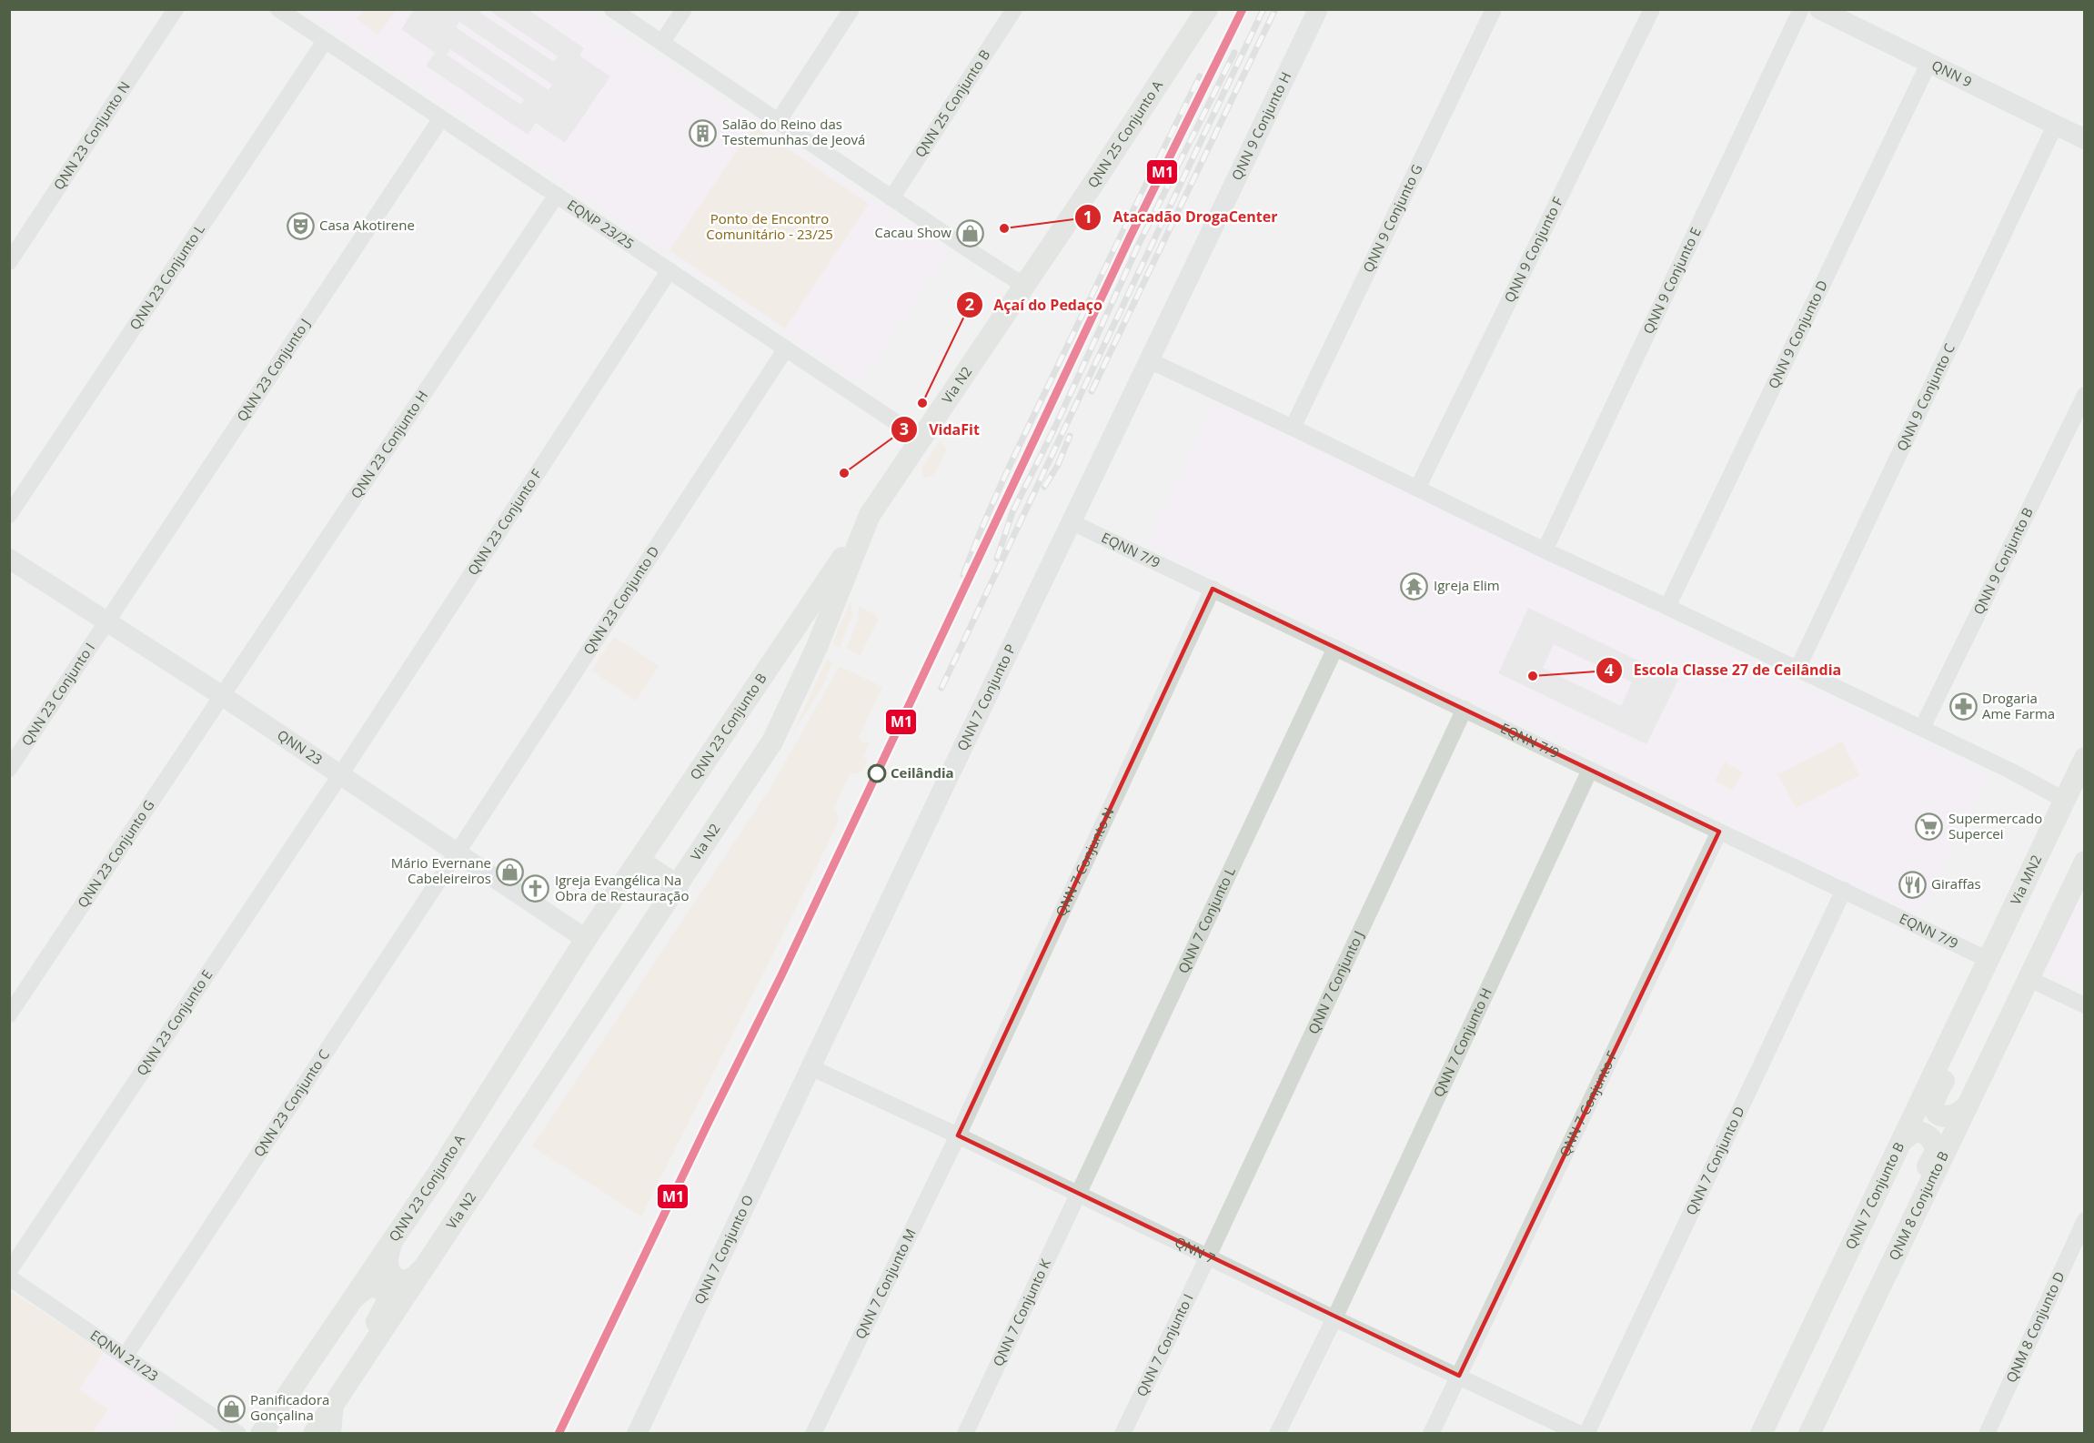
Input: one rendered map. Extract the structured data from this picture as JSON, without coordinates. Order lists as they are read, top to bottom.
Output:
{
  "streets": {
    "main road": [
      "QNN 25 Conjunto A",
      "Via N2",
      "QNN 23 Conjunto B",
      "Via MN2",
      "QNN 23 Conjunto A",
      "QNN 7 Conjunto B",
      "QNM 8 Conjunto B"
    ],
    "street": [
      "QNN 9",
      "QNN 25 Conjunto B",
      "QNN 9 Conjunto H",
      "QNN 23 Conjunto N",
      "QNN 9 Conjunto G",
      "EQNP 23/25",
      "QNN 9 Conjunto F",
      "QNN 23 Conjunto L",
      "QNN 9 Conjunto E",
      "QNN 9 Conjunto D",
      "QNN 23 Conjunto J",
      "QNN 9 Conjunto C",
      "QNN 23 Conjunto H",
      "QNN 23 Conjunto F",
      "EQNN 7/9",
      "QNN 9 Conjunto B",
      "QNN 23 Conjunto D",
      "QNN 23 Conjunto I",
      "QNN 7 Conjunto P",
      "QNN 23",
      "QNN 23 Conjunto G",
      "QNN 7 Conjunto N",
      "QNN 7 Conjunto L",
      "QNN 7 Conjunto J",
      "QNN 23 Conjunto E",
      "QNN 7 Conjunto H",
      "QNN 7 Conjunto F",
      "QNN 23 Conjunto C",
      "QNN 7 Conjunto D",
      "QNN 7 Conjunto O",
      "QNN 7",
      "QNN 7 Conjunto M",
      "QNN 7 Conjunto K",
      "QNM 8 Conjunto D",
      "QNN 7 Conjunto I",
      "EQNN 21/23"
    ]
  },
  "crossings": [
    ["QNN 9", "QNN 9 Conjunto D"],
    ["QNN 9", "QNN 9 Conjunto C"],
    ["QNN 9 Conjunto H", "QNN 7 Conjunto P"],
    ["QNN 25 Conjunto A", "Via N2"],
    ["EQNP 23/25", "QNN 23 Conjunto L"],
    ["EQNP 23/25", "QNN 23 Conjunto J"],
    ["EQNP 23/25", "Via N2"],
    ["EQNP 23/25", "QNN 23 Conjunto H"],
    ["EQNP 23/25", "QNN 23 Conjunto F"],
    ["EQNP 23/25", "QNN 23 Conjunto D"],
    ["QNN 23 Conjunto J", "QNN 23 Conjunto I"],
    ["QNN 23 Conjunto J", "QNN 23"],
    ["Via N2", "QNN 23 Conjunto B"],
    ["QNN 23 Conjunto H", "QNN 23"],
    ["QNN 23 Conjunto H", "QNN 23 Conjunto G"],
    ["QNN 23 Conjunto F", "QNN 23"],
    ["QNN 23 Conjunto F", "QNN 23 Conjunto E"],
    ["EQNN 7/9", "QNN 7 Conjunto P"],
    ["EQNN 7/9", "QNN 7 Conjunto N"],
    ["EQNN 7/9", "Via MN2"],
    ["EQNN 7/9", "QNN 7 Conjunto L"],
    ["EQNN 7/9", "QNN 7 Conjunto J"],
    ["EQNN 7/9", "QNN 7 Conjunto H"],
    ["EQNN 7/9", "QNN 7 Conjunto F"],
    ["EQNN 7/9", "QNN 7 Conjunto D"],
    ["EQNN 7/9", "QNN 7 Conjunto B"],
    ["QNN 23 Conjunto D", "QNN 23"],
    ["QNN 23 Conjunto D", "QNN 23 Conjunto C"],
    ["QNN 23 Conjunto I", "QNN 23"],
    ["QNN 7 Conjunto P", "QNN 7 Conjunto O"],
    ["QNN 7 Conjunto P", "QNN 7"],
    ["QNN 23 Conjunto B", "QNN 23"],
    ["QNN 23 Conjunto B", "QNN 23 Conjunto A"],
    ["QNN 23", "QNN 23 Conjunto G"],
    ["QNN 23", "QNN 23 Conjunto E"],
    ["QNN 23", "QNN 23 Conjunto C"],
    ["QNN 23", "QNN 23 Conjunto A"],
    ["QNN 7 Conjunto N", "QNN 7"],
    ["QNN 7 Conjunto N", "QNN 7 Conjunto M"],
    ["Via MN2", "QNN 7 Conjunto B"],
    ["QNN 7 Conjunto L", "QNN 7"],
    ["QNN 7 Conjunto L", "QNN 7 Conjunto K"],
    ["QNN 7 Conjunto J", "QNN 7"],
    ["QNN 7 Conjunto J", "QNN 7 Conjunto I"],
    ["QNN 7 Conjunto H", "QNN 7"],
    ["QNN 7 Conjunto F", "QNN 7"],
    ["QNN 23 Conjunto C", "EQNN 21/23"],
    ["QNN 7 Conjunto O", "QNN 7"],
    ["QNN 7", "QNN 7 Conjunto M"],
    ["QNN 7", "QNN 7 Conjunto K"],
    ["QNN 7", "QNN 7 Conjunto I"]
  ],
  "parks": ["Ponto de Encontro Comunitário - 23/25"],
  "places": {
    "building": ["Salão do Reino das Testemunhas de Jeová"],
    "theatre": ["Casa Akotirene"],
    "other": [
      "Atacadão DrogaCenter",
      "Açaí do Pedaço",
      "VidaFit",
      "Escola Classe 27 de Ceilândia",
      "Ceilândia"
    ],
    "shop": ["Cacau Show", "Mário Evernane Cabeleireiros", "Panificadora Gonçalina"],
    "temple": ["Igreja Elim"],
    "pharmacy": ["Drogaria Ame Farma"],
    "supermarket": ["Supermercado Supercei"],
    "restaurant": ["Giraffas"],
    "church": ["Igreja Evangélica Na Obra de Restauração"]
  },
  "lines": ["transit line M1"]
}
